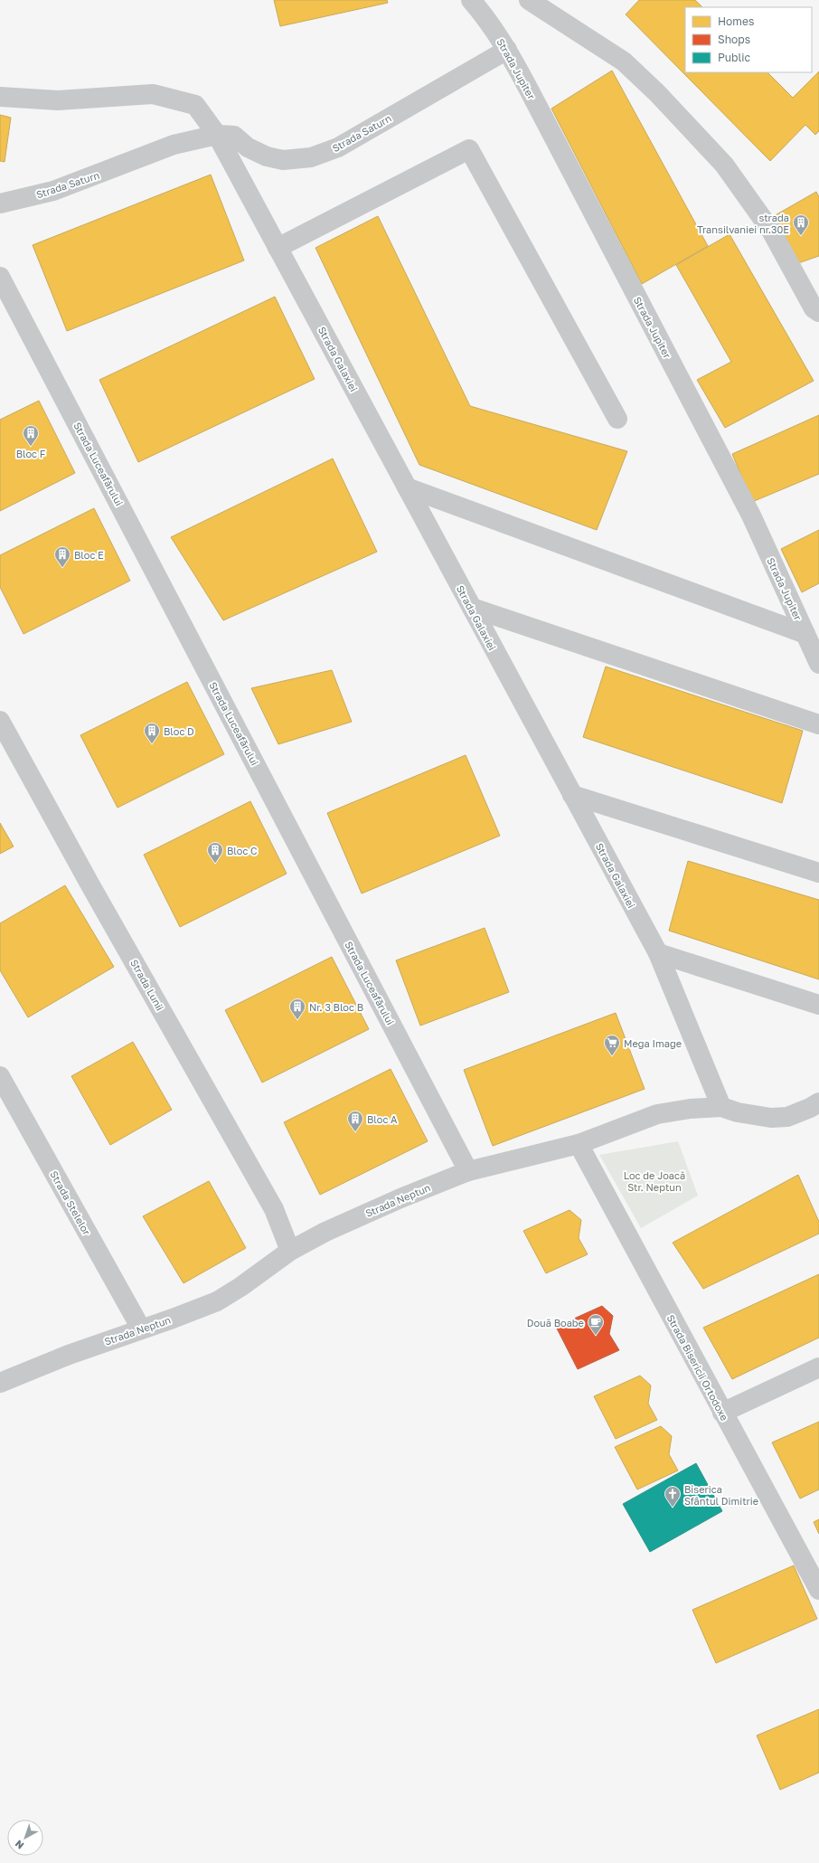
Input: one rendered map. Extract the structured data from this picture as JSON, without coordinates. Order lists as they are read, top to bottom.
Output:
{
  "streets": {
    "street": [
      "Strada Jupiter",
      "Strada Saturn",
      "Strada Galaxiei",
      "Strada Luceafărului",
      "Strada Lunii",
      "Strada Neptun",
      "Strada Stelelor",
      "Strada Bisericii Ortodoxe"
    ]
  },
  "crossings": [
    ["Strada Jupiter", "Strada Saturn"],
    ["Strada Saturn", "Strada Galaxiei"],
    ["Strada Galaxiei", "Strada Neptun"],
    ["Strada Luceafărului", "Strada Neptun"],
    ["Strada Lunii", "Strada Neptun"],
    ["Strada Neptun", "Strada Stelelor"],
    ["Strada Neptun", "Strada Bisericii Ortodoxe"]
  ],
  "parks": ["Loc de Joacă Str. Neptun"],
  "places": {
    "building": [
      "strada Transilvaniei nr.30E",
      "Bloc F",
      "Bloc E",
      "Bloc D",
      "Bloc C",
      "Nr. 3 Bloc B",
      "Bloc A"
    ],
    "supermarket": ["Mega Image"],
    "cafe": ["Două Boabe"],
    "church": ["Biserica Sfântul Dimitrie"]
  },
  "legend": ["Homes", "Shops", "Public"],
  "north": "bottom left"
}
